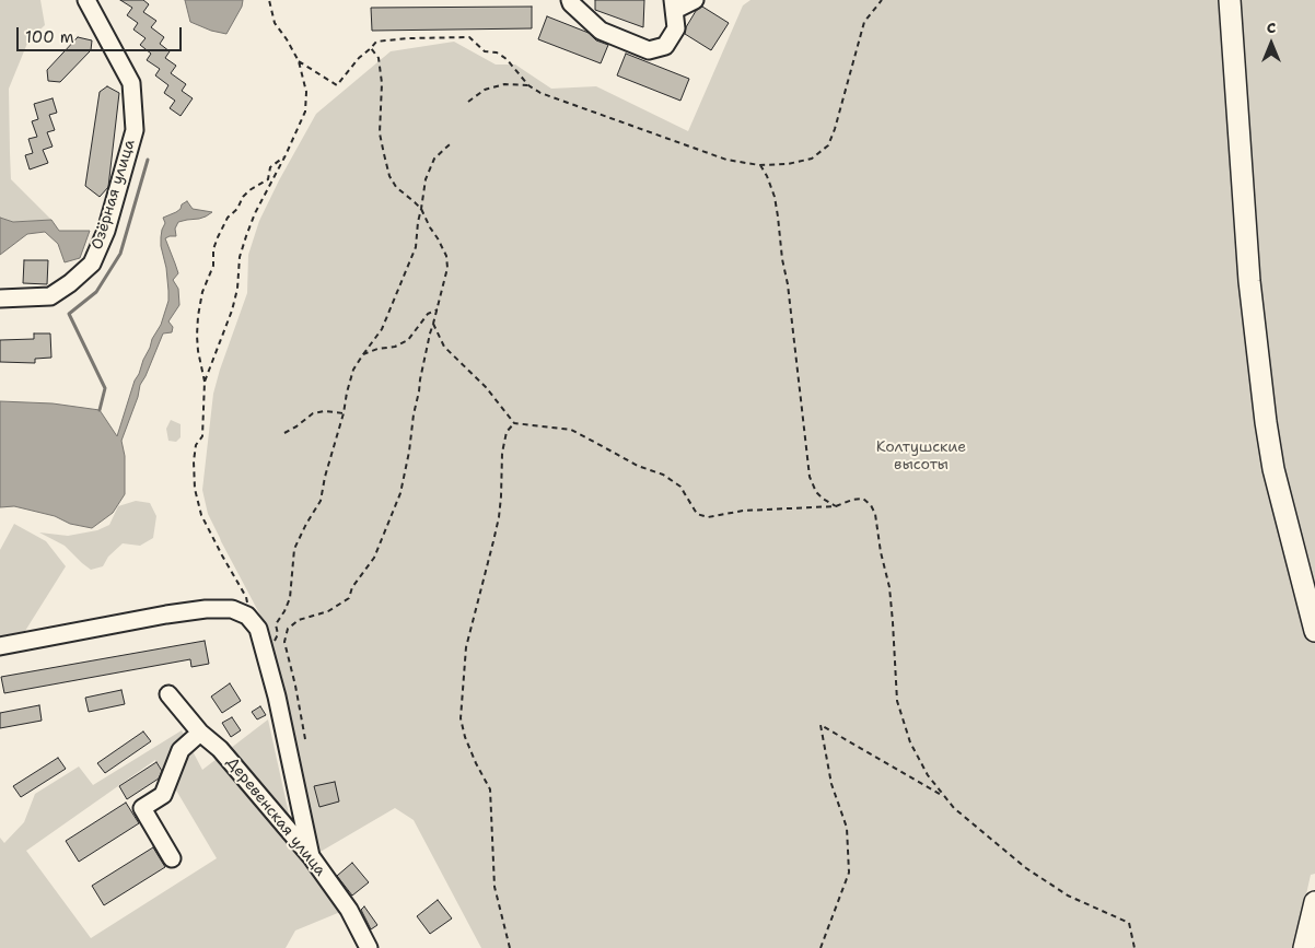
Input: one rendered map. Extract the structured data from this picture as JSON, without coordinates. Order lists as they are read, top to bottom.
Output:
{
  "streets": {
    "street": ["Озёрная улица", "Деревенская улица"]
  },
  "parks": ["Колтушские высоты"],
  "scale_bar": "100 m",
  "north": "top"
}
